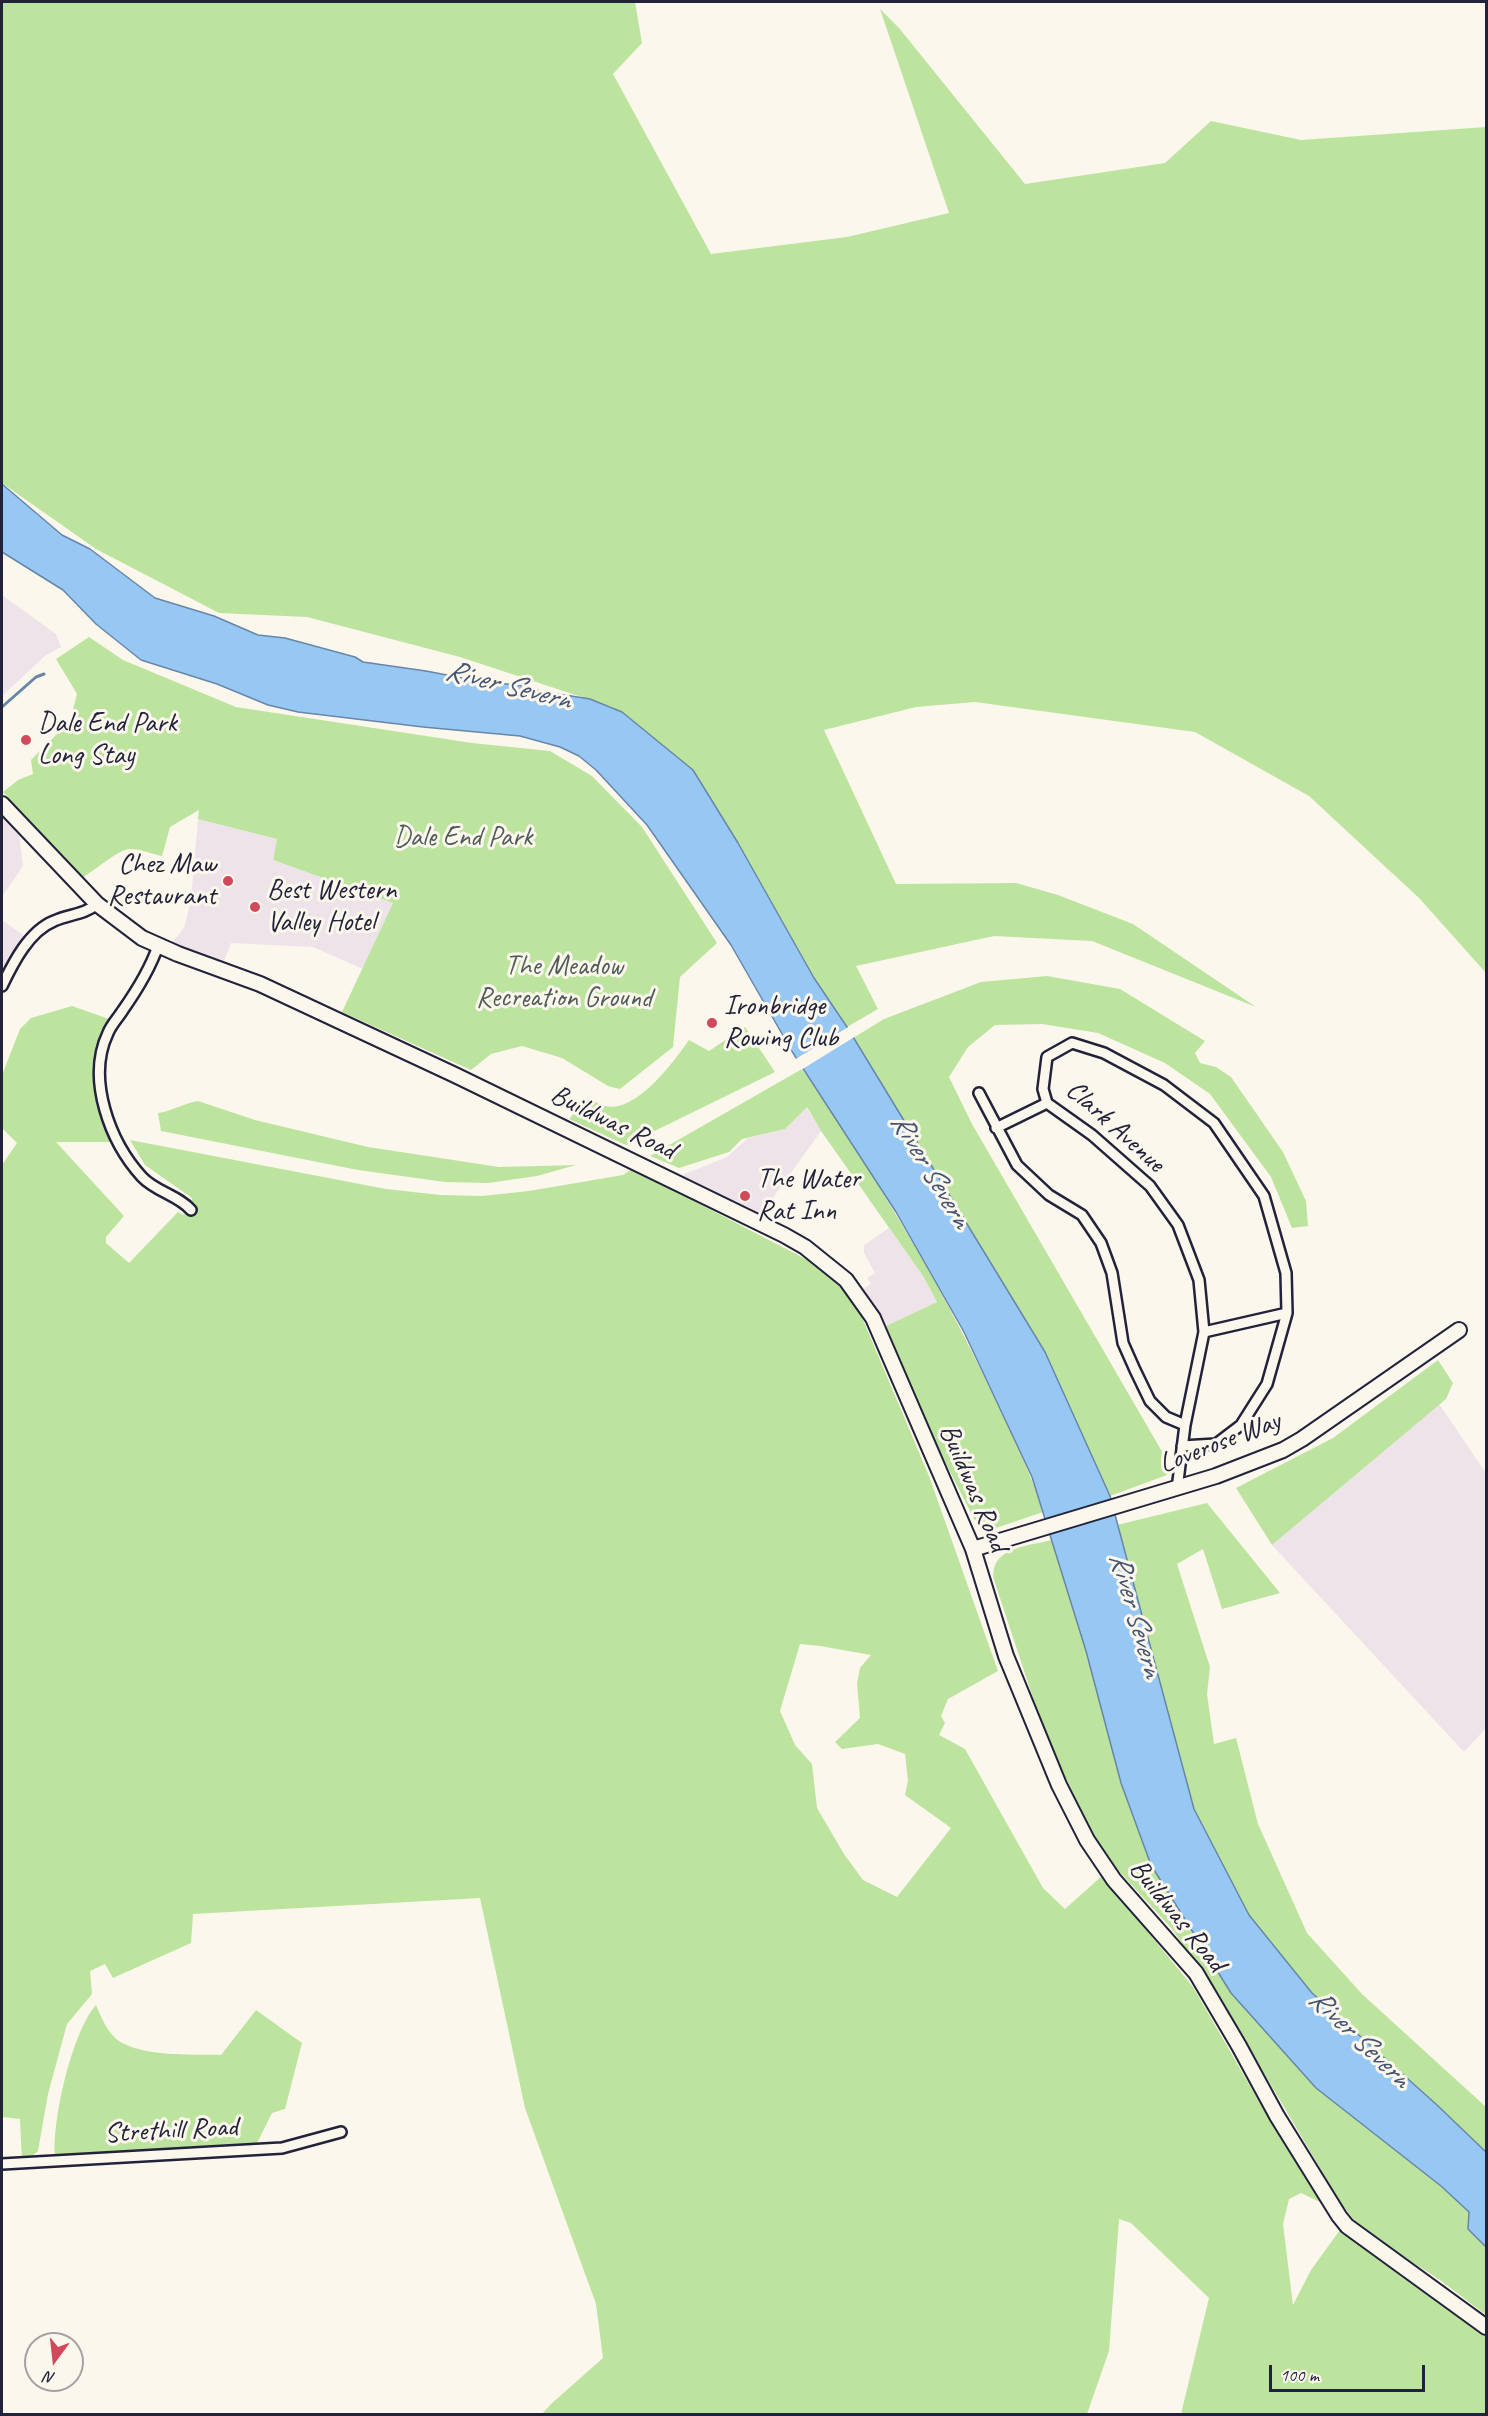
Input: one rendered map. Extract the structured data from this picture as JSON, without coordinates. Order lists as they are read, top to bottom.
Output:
{
  "streets": {
    "street": [
      "Buildwas Road",
      "Clark Avenue",
      "Loverose Way",
      "Strethill Road"
    ]
  },
  "crossings": [
    ["Buildwas Road", "Loverose Way"],
    ["Clark Avenue", "Loverose Way"]
  ],
  "water": ["River Severn"],
  "parks": ["Dale End Park", "The Meadow Recreation Ground"],
  "places": [
    "Dale End Park Long Stay",
    "Chez Maw Restaurant",
    "Best Western Valley Hotel",
    "Ironbridge Rowing Club",
    "The Water Rat Inn"
  ],
  "scale_bar": "100 m",
  "north": "bottom"
}
